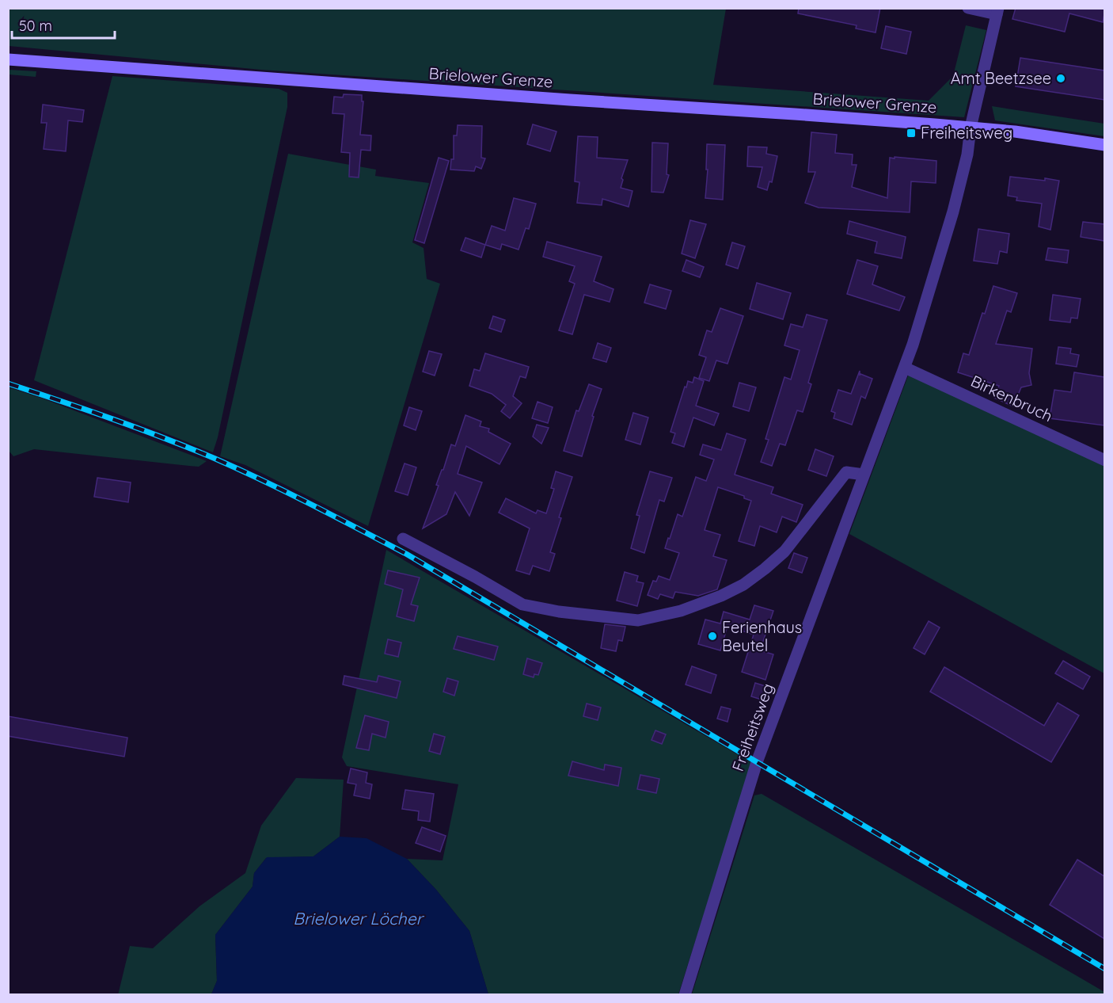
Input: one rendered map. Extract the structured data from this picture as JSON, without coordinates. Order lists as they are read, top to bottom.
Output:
{
  "streets": {
    "main road": ["Brielower Grenze"],
    "street": ["Birkenbruch", "Freiheitsweg"]
  },
  "crossings": [
    ["Brielower Grenze", "Freiheitsweg"],
    ["Birkenbruch", "Freiheitsweg"]
  ],
  "water": ["Brielower Löcher"],
  "places": {
    "other": ["Amt Beetzsee", "Ferienhaus Beutel"],
    "transit": ["Freiheitsweg"]
  },
  "scale_bar": "50 m"
}
